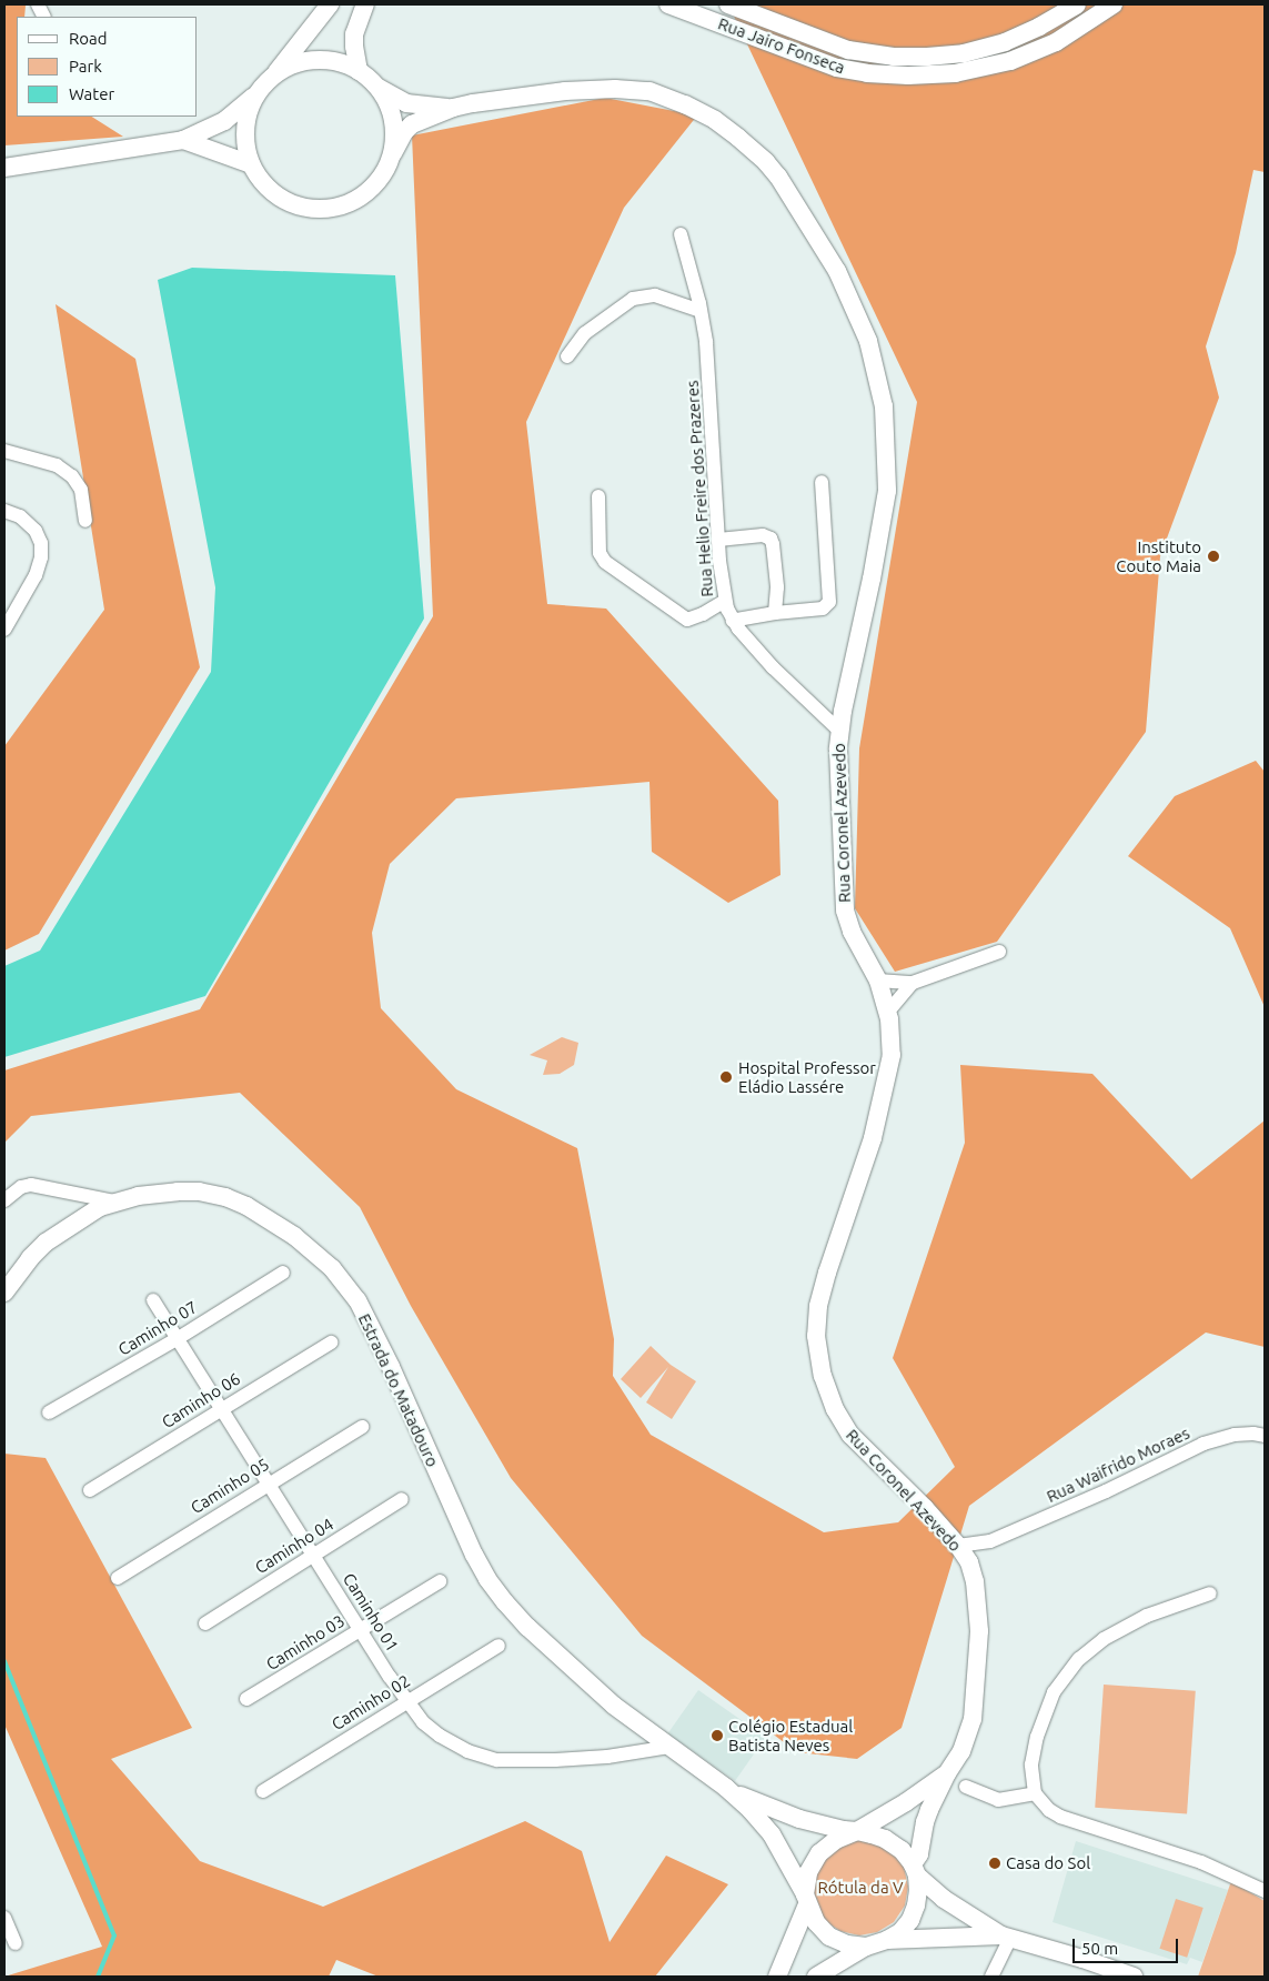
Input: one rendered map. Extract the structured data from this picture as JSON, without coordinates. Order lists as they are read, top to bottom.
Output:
{
  "streets": {
    "main road": ["Rua Jairo Fonseca", "Rua Coronel Azevedo", "Estrada do Matadouro"],
    "street": [
      "Rua Helio Freire dos Prazeres",
      "Caminho 07",
      "Caminho 06",
      "Rua Waifrido Moraes",
      "Caminho 05",
      "Caminho 04",
      "Caminho 01",
      "Caminho 03",
      "Caminho 02"
    ]
  },
  "crossings": [
    ["Rua Helio Freire dos Prazeres", "Rua Coronel Azevedo"],
    ["Rua Coronel Azevedo", "Estrada do Matadouro"],
    ["Rua Coronel Azevedo", "Rua Waifrido Moraes"],
    ["Caminho 07", "Caminho 01"],
    ["Estrada do Matadouro", "Caminho 01"],
    ["Caminho 06", "Caminho 01"],
    ["Caminho 05", "Caminho 01"],
    ["Caminho 04", "Caminho 01"],
    ["Caminho 01", "Caminho 03"],
    ["Caminho 01", "Caminho 02"]
  ],
  "parks": ["Rótula da V"],
  "places": [
    "Instituto Couto Maia",
    "Hospital Professor Eládio Lassére",
    "Colégio Estadual Batista Neves",
    "Casa do Sol"
  ],
  "legend": ["Road", "Park", "Water"],
  "scale_bar": "50 m"
}
